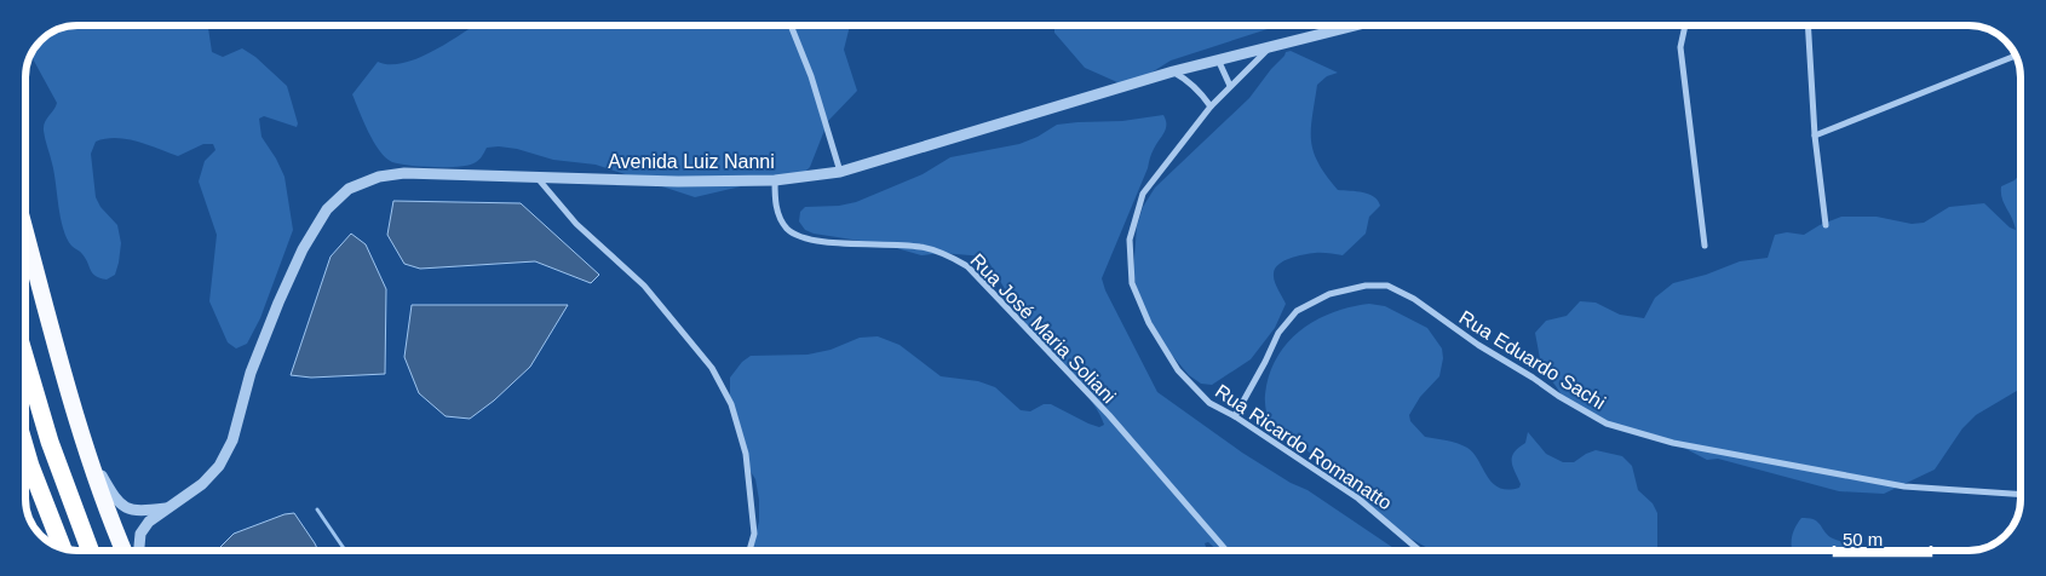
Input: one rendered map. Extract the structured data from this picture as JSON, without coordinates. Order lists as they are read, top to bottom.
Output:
{
  "streets": {
    "street": [
      "Avenida Luiz Nanni",
      "Rua José Maria Soliani",
      "Rua Eduardo Sachi",
      "Rua Ricardo Romanatto"
    ]
  },
  "crossings": [
    ["Avenida Luiz Nanni", "Rua José Maria Soliani"],
    ["Avenida Luiz Nanni", "Rua Ricardo Romanatto"],
    ["Rua Eduardo Sachi", "Rua Ricardo Romanatto"]
  ],
  "scale_bar": "50 m"
}
